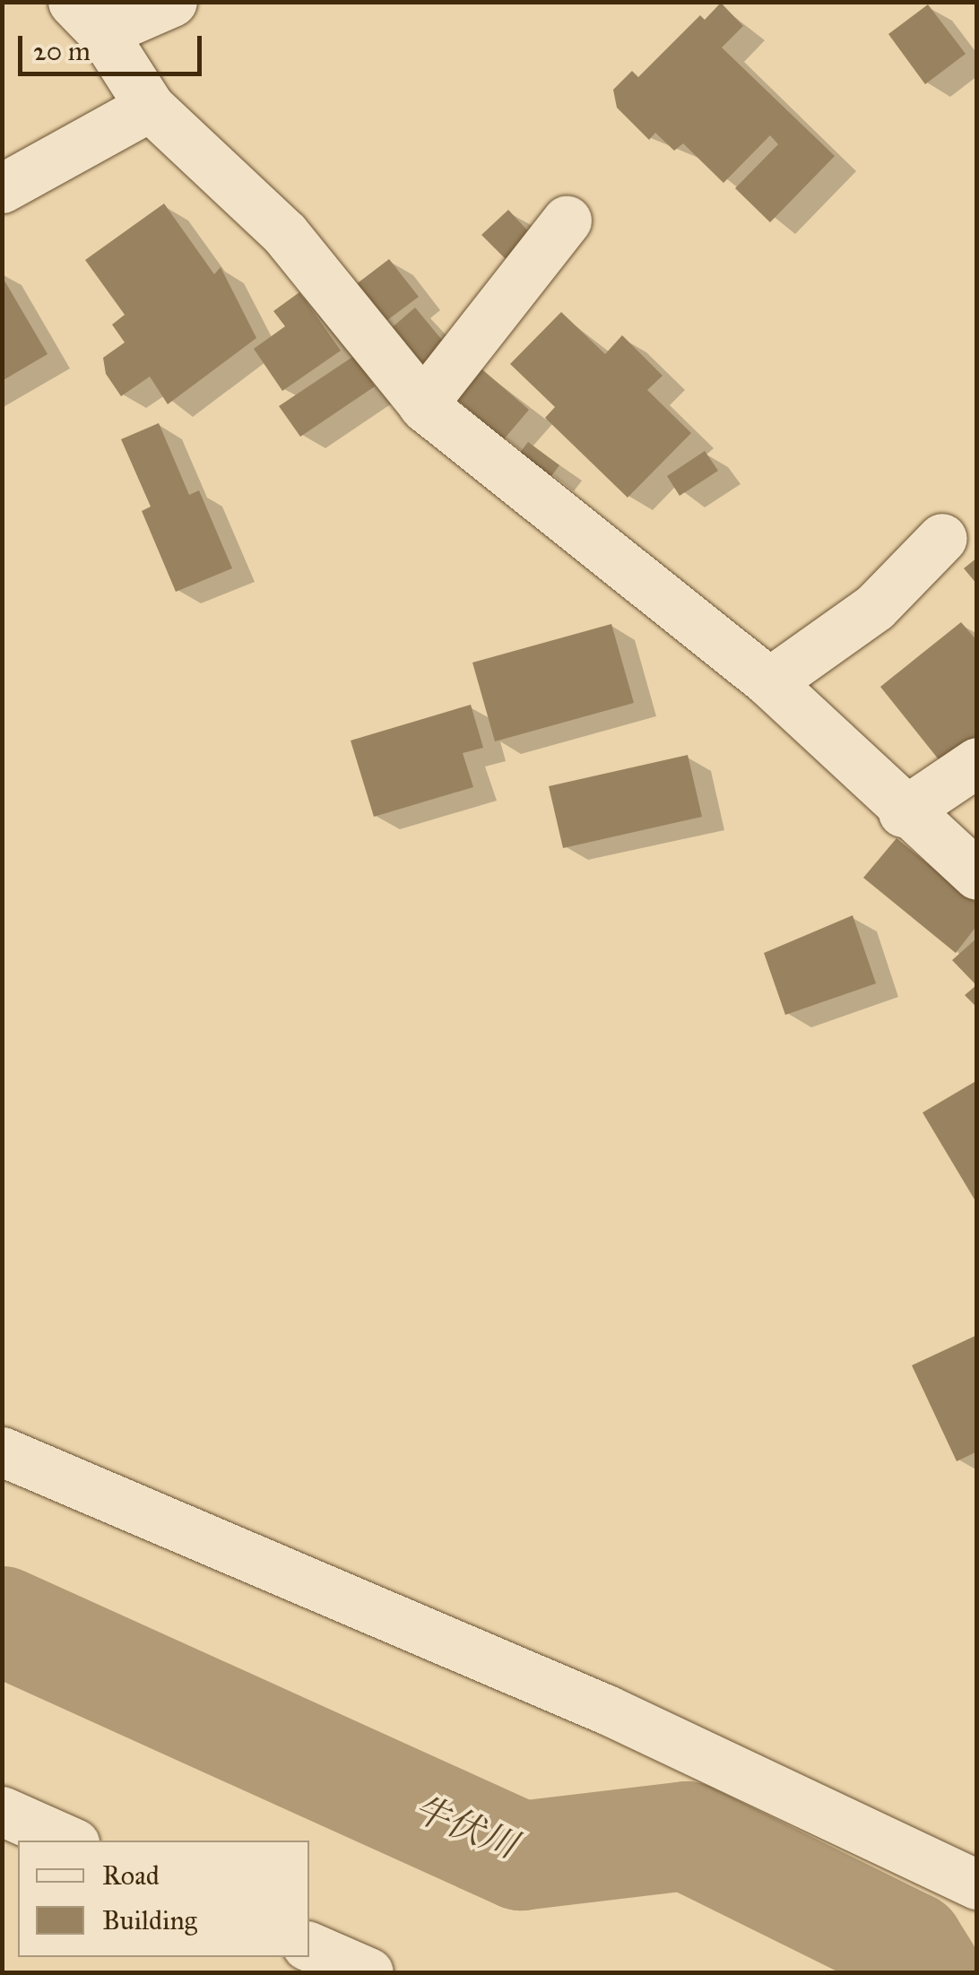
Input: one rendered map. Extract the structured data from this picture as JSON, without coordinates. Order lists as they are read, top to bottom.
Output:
{
  "water": ["牛伏川"],
  "legend": ["Road", "Building"],
  "scale_bar": "20 m"
}
